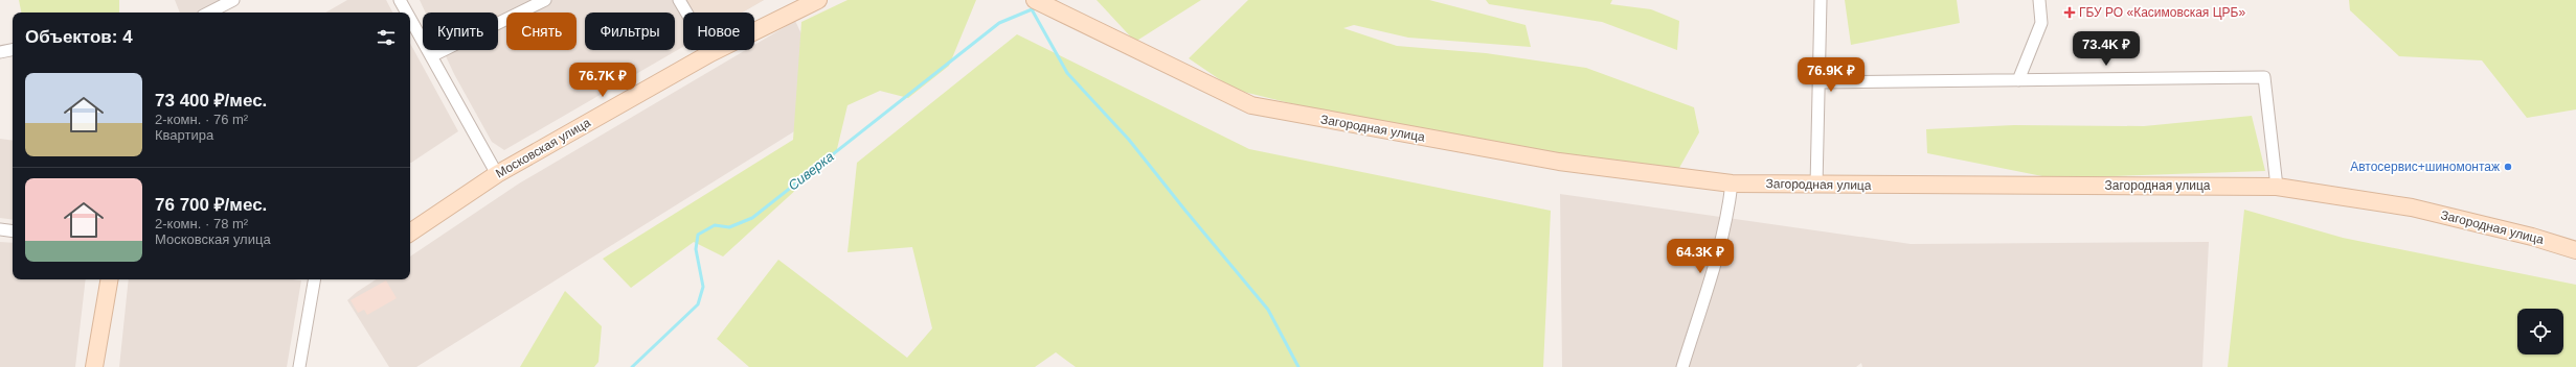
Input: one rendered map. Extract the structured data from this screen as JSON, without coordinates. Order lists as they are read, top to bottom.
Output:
{
  "streets": {
    "main road": ["Загородная улица", "Московская улица"]
  },
  "water": ["Сиверка"],
  "places": {
    "health": ["ГБУ РО «Касимовская ЦРБ»"],
    "other": ["Автосервис+шиномонтаж"]
  },
  "page": {
    "chip": [
      "Купить",
      "Снять",
      "Фильтры",
      "Новое"
    ],
    "heading": "Объектов: 4",
    "price": [
      "73.4K ₽",
      "76.9K ₽",
      "76.7K ₽",
      "64.3K ₽"
    ],
    "list": [
      {
        "name": "73 400 ₽/мес.",
        "note": "2-комн. · 76 m² · Квартира"
      },
      {
        "name": "76 700 ₽/мес.",
        "note": "2-комн. · 78 m² · Московская улица"
      }
    ]
  }
}
